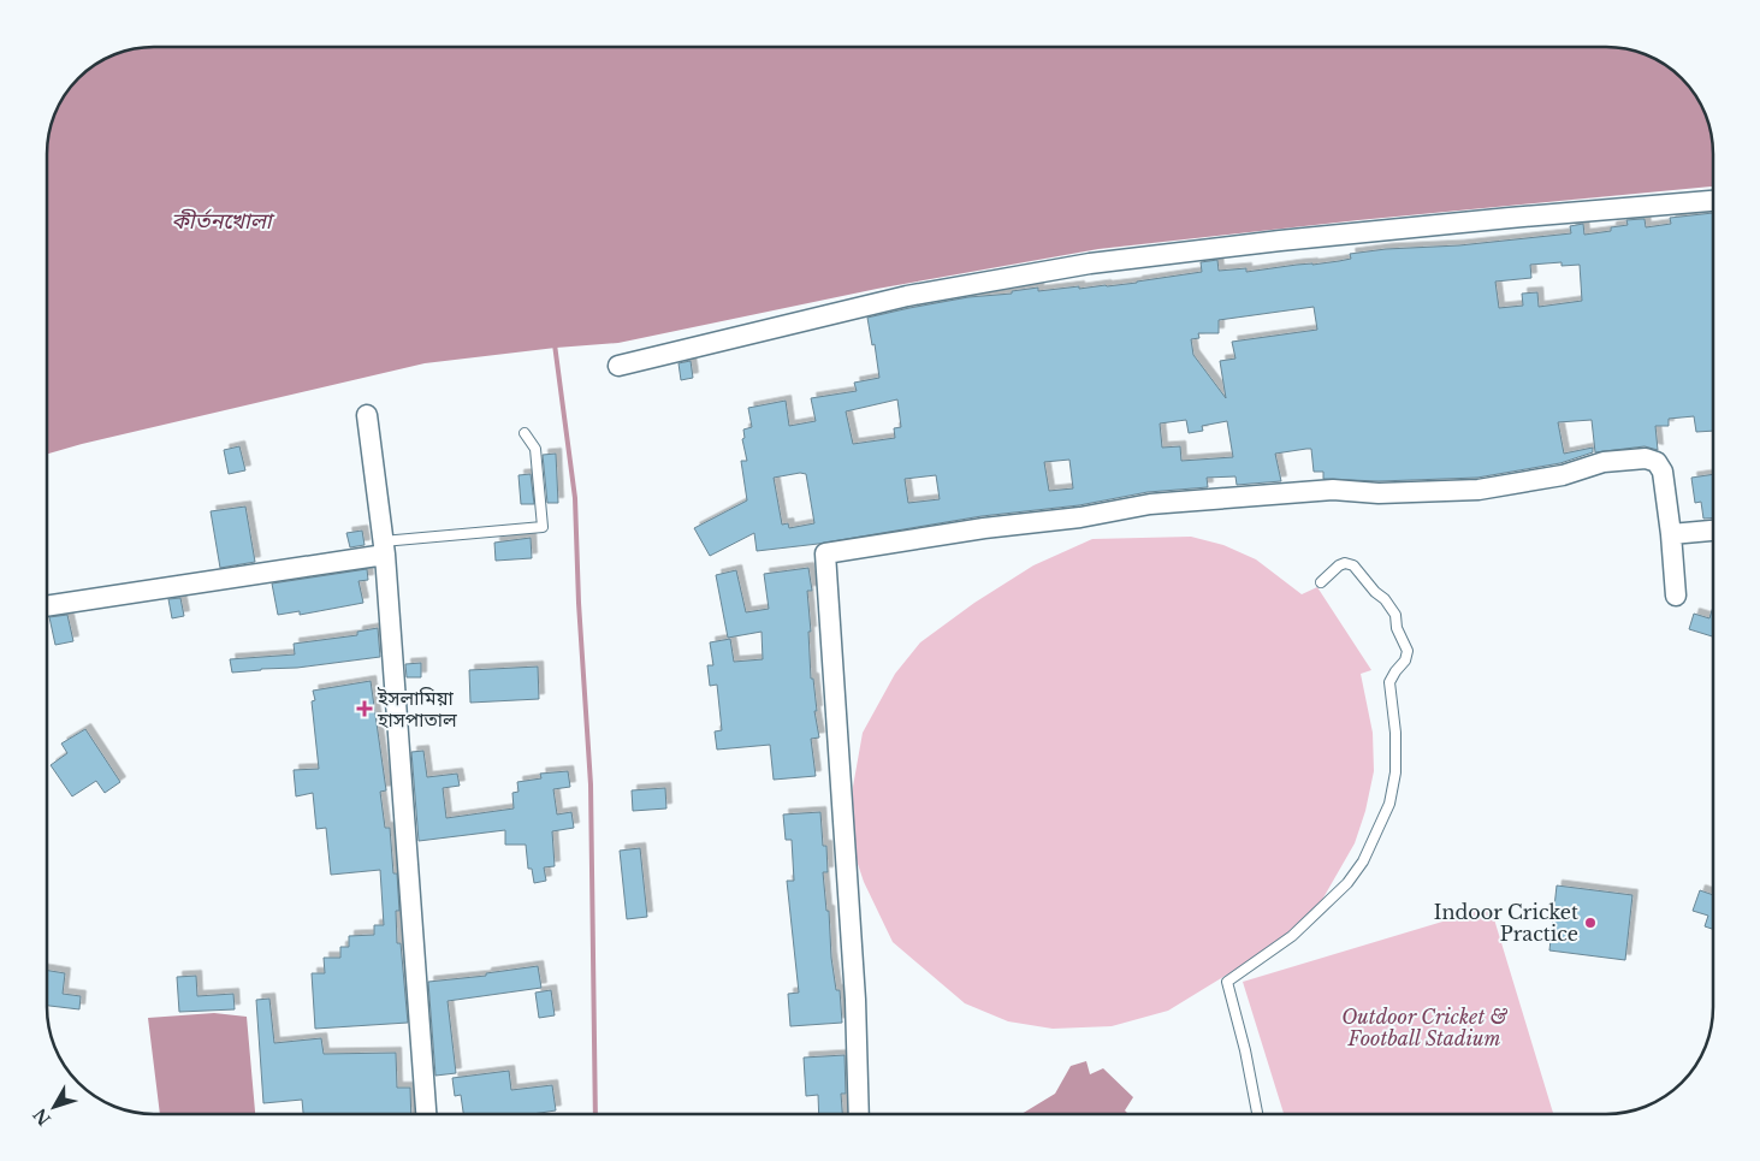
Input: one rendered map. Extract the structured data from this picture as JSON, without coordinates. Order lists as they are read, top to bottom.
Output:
{
  "water": ["কীর্তনখোলা"],
  "parks": ["Outdoor Cricket & Football Stadium"],
  "places": {
    "health": ["ইসলামিয়া হাসপাতাল"],
    "other": ["Indoor Cricket Practice"]
  },
  "north": "bottom left"
}
